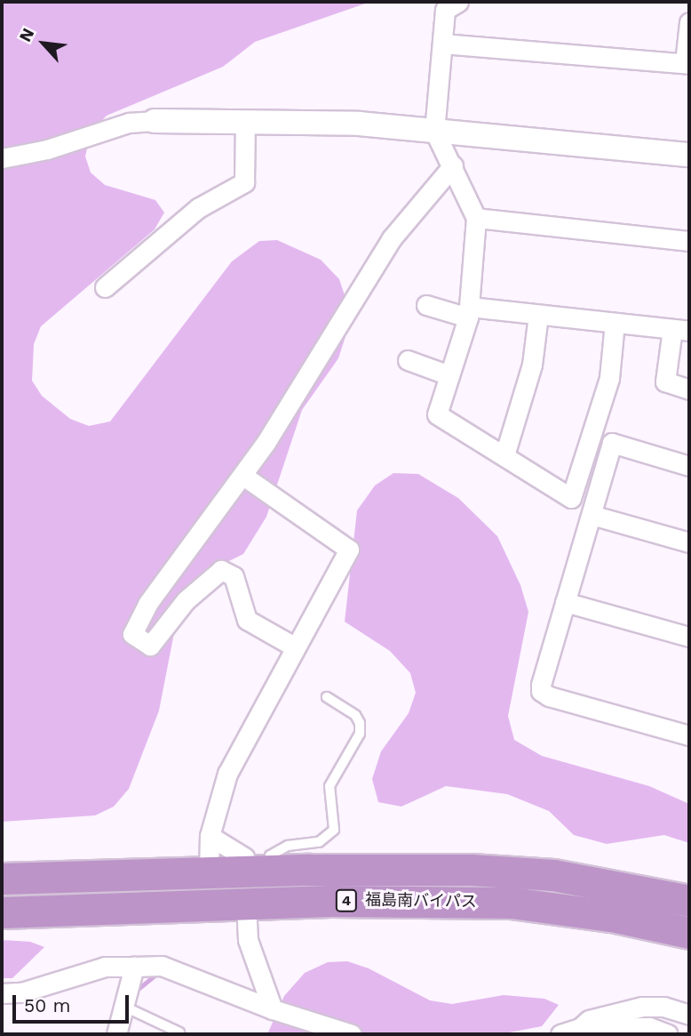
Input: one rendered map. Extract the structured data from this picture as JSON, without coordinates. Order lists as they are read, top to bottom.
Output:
{
  "streets": {
    "highway": ["4", "福島南バイパス"]
  },
  "scale_bar": "50 m",
  "north": "top left"
}
